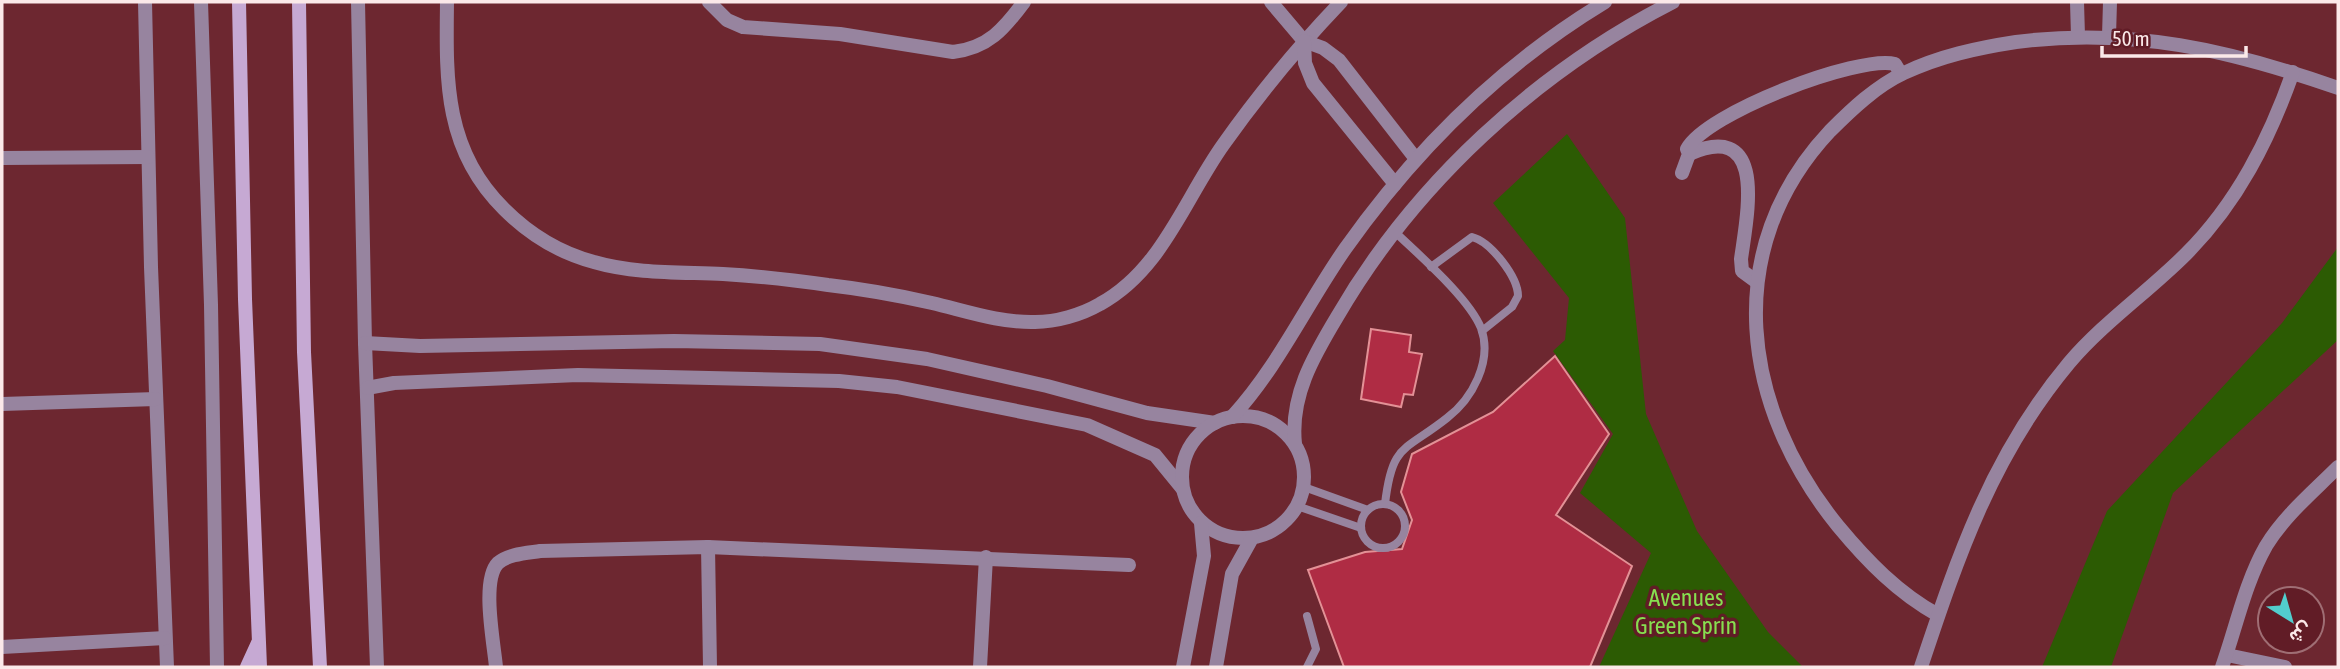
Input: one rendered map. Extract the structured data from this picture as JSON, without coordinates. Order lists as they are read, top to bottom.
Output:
{
  "parks": ["Avenues Green Sprin"],
  "scale_bar": "50 m",
  "north": "bottom right"
}
